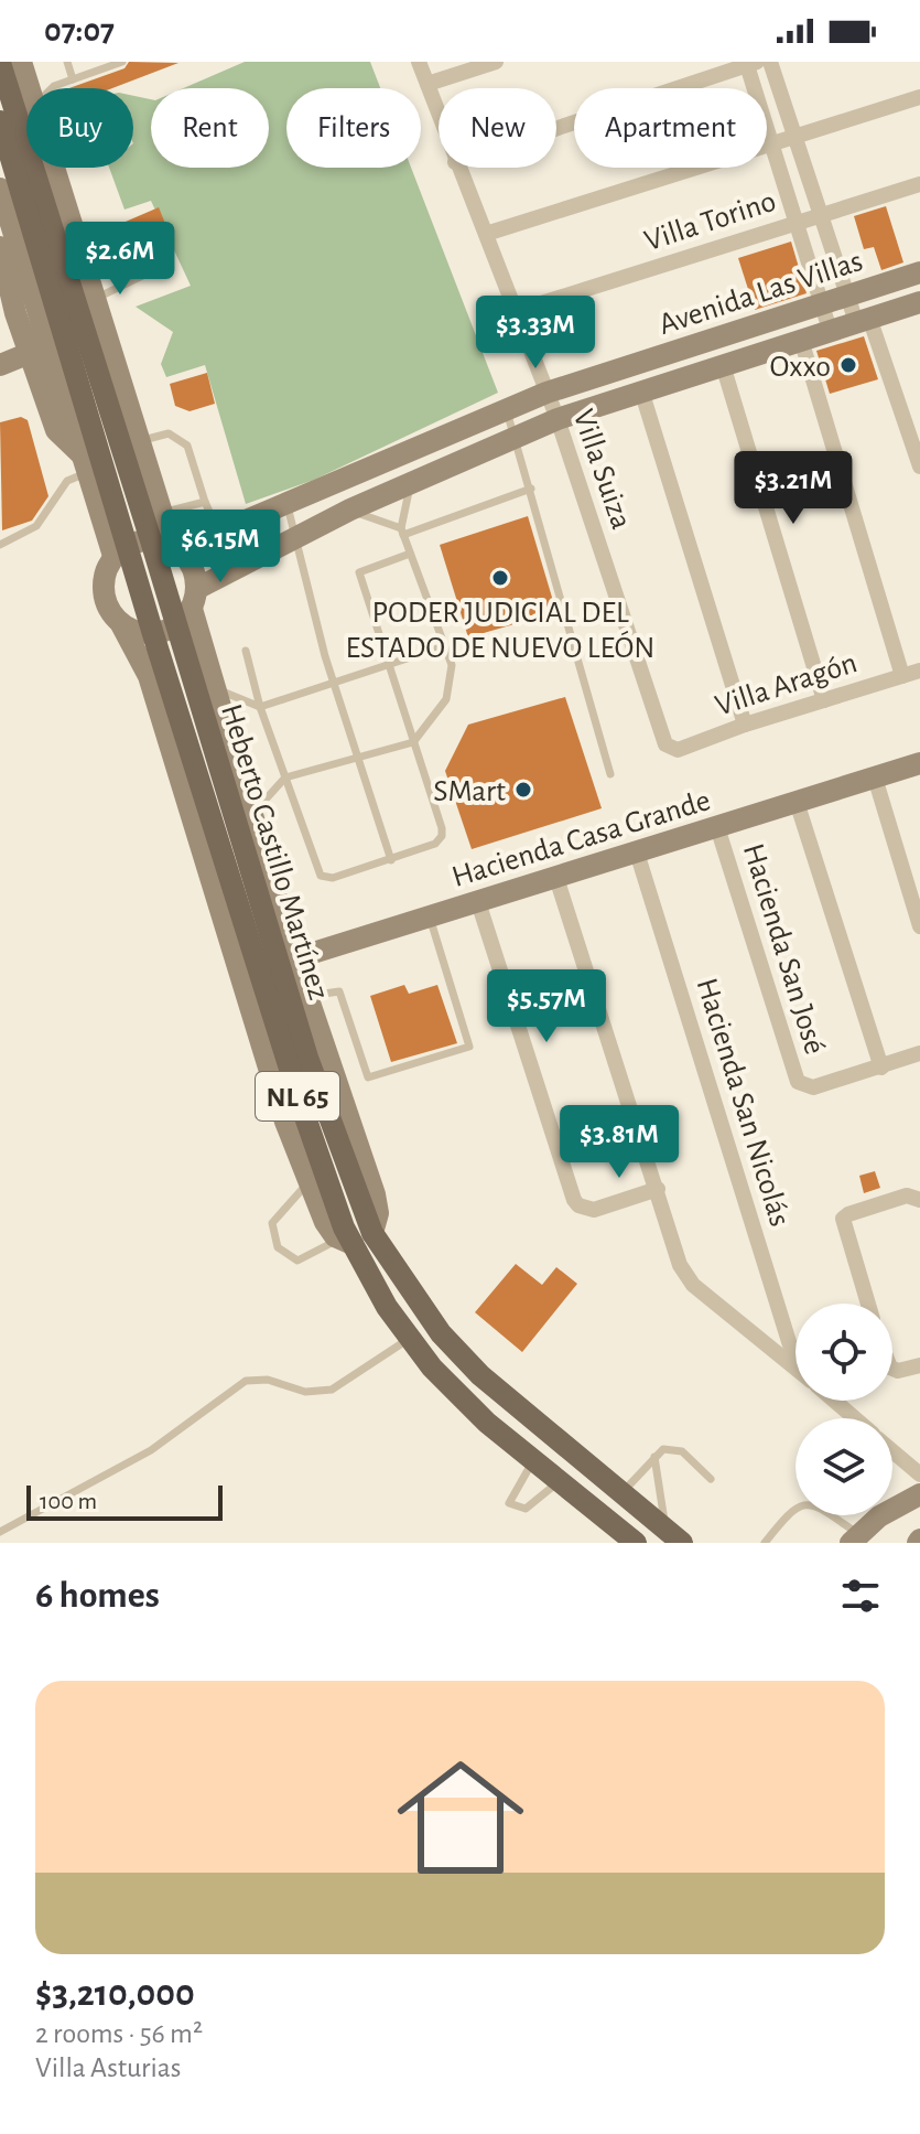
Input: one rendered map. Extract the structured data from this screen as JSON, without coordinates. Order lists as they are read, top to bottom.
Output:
{
  "streets": {
    "main road": ["Heberto Castillo Martínez", "NL 65"],
    "street": [
      "Villa Torino",
      "Avenida Las Villas",
      "Villa Suiza",
      "Villa Aragón",
      "Hacienda Casa Grande",
      "Hacienda San José",
      "Hacienda San Nicolás"
    ]
  },
  "crossings": [
    ["Villa Torino", "Villa Suiza"],
    ["Avenida Las Villas", "Villa Suiza"],
    ["Avenida Las Villas", "Heberto Castillo Martínez"],
    ["Villa Suiza", "Villa Aragón"],
    ["Hacienda Casa Grande", "Heberto Castillo Martínez"],
    ["Hacienda Casa Grande", "Hacienda San José"],
    ["Hacienda Casa Grande", "Hacienda San Nicolás"]
  ],
  "places": ["Oxxo", "PODER JUDICIAL DEL ESTADO DE NUEVO LEÓN", "SMart"],
  "scale_bar": "100 m",
  "page": {
    "status": "07:07",
    "chip": [
      "Buy",
      "Rent",
      "Filters",
      "New",
      "Apartment"
    ],
    "price": [
      "$2.6M",
      "$3.33M",
      "$3.21M",
      "$6.15M",
      "$5.57M",
      "$3.81M"
    ],
    "scale": "100 m",
    "heading": "6 homes",
    "list": [
      {
        "name": "$3,210,000",
        "note": "2 rooms · 56 m² · Villa Asturias"
      }
    ]
  }
}
